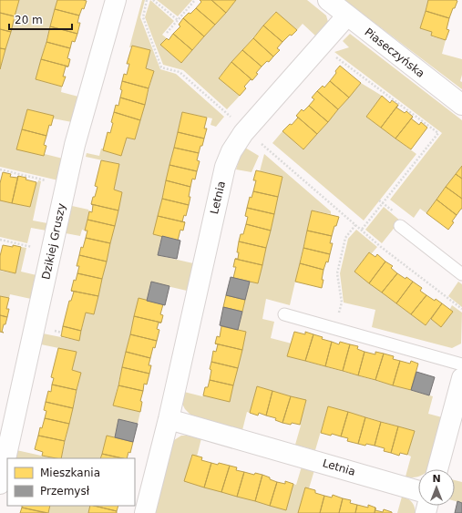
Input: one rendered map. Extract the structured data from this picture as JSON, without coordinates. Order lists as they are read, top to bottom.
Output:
{
  "streets": {
    "street": ["Piaseczyńska", "Letnia", "Dzikiej Gruszy"]
  },
  "crossings": [
    ["Piaseczyńska", "Letnia"]
  ],
  "legend": ["Mieszkania", "Przemysł"],
  "scale_bar": "20 m",
  "north": "top"
}
